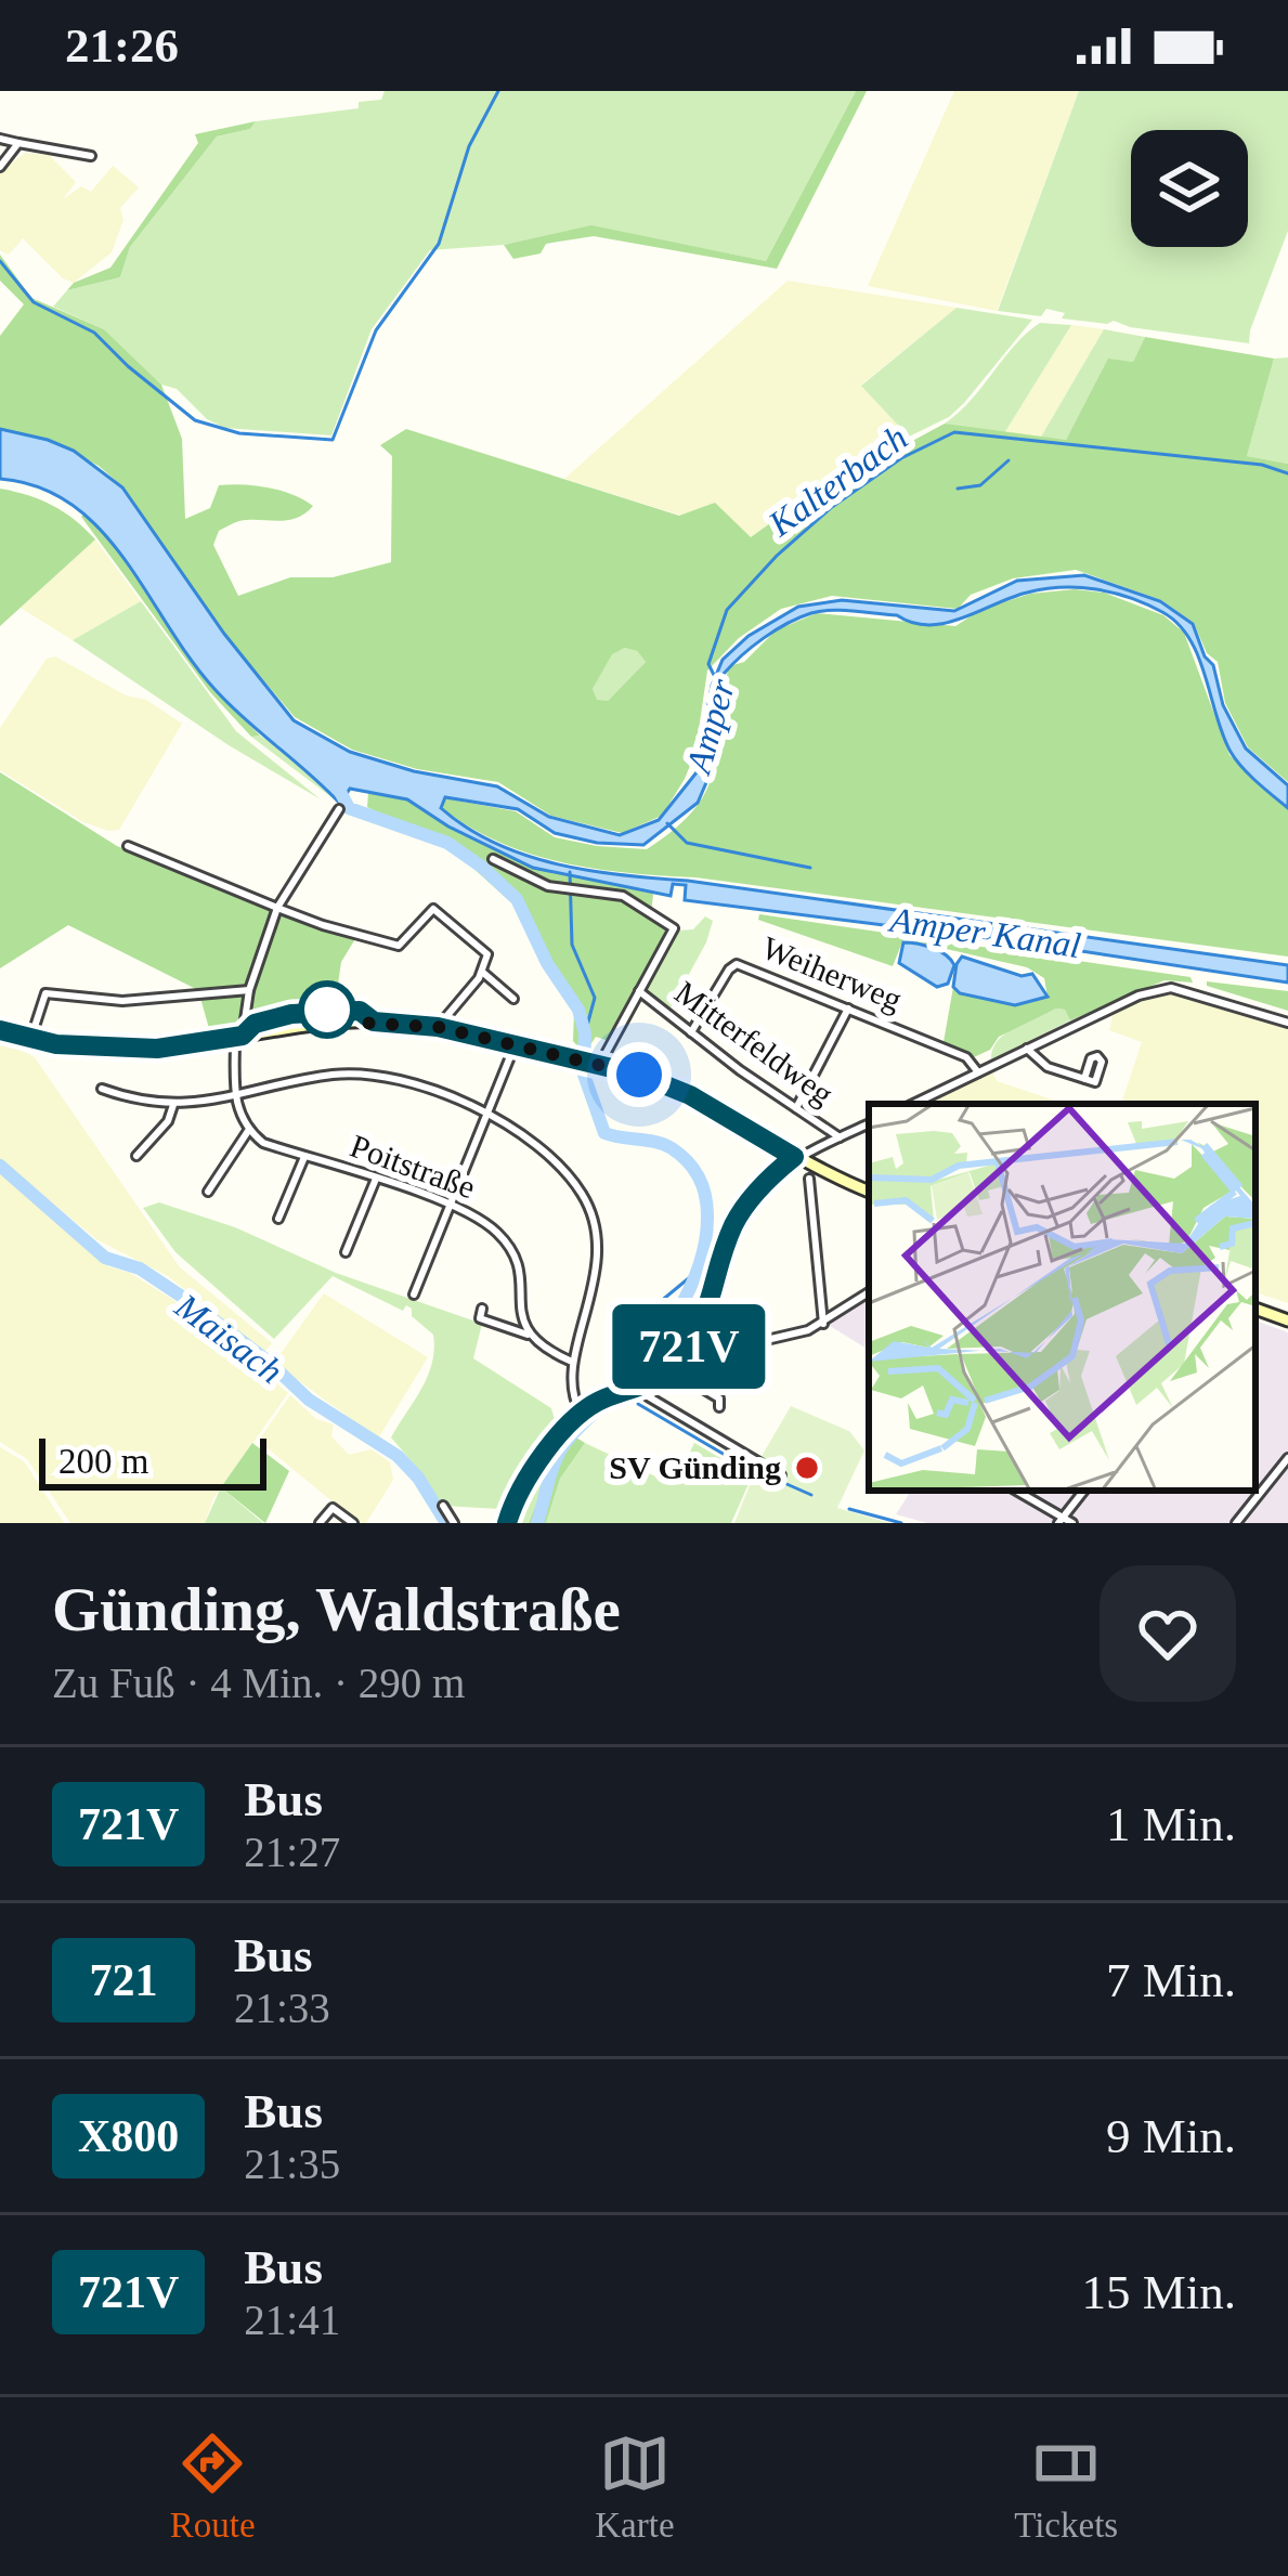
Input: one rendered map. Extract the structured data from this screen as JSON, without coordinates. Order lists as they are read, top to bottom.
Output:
{
  "streets": {
    "street": ["Weiherweg", "Mitterfeldweg", "Poitstraße"]
  },
  "crossings": [
    ["Weiherweg", "Mitterfeldweg"]
  ],
  "water": [
    "Kalterbach",
    "Amper",
    "Amper Kanal",
    "Maisach"
  ],
  "places": ["SV Günding"],
  "lines": ["bus line 721V"],
  "scale_bar": "200 m",
  "page": {
    "status": "21:26",
    "on_map": "721V",
    "scale": "200 m",
    "heading": ["Günding, Waldstraße", "Zu Fuß · 4 Min. · 290 m"],
    "list": [
      {
        "mark": "721V",
        "name": "Bus",
        "note": "21:27",
        "value": "1 Min."
      },
      {
        "mark": "721",
        "name": "Bus",
        "note": "21:33",
        "value": "7 Min."
      },
      {
        "mark": "X800",
        "name": "Bus",
        "note": "21:35",
        "value": "9 Min."
      },
      {
        "mark": "721V",
        "name": "Bus",
        "note": "21:41",
        "value": "15 Min."
      }
    ],
    "tabs": ["Route", "Karte", "Tickets"]
  }
}
